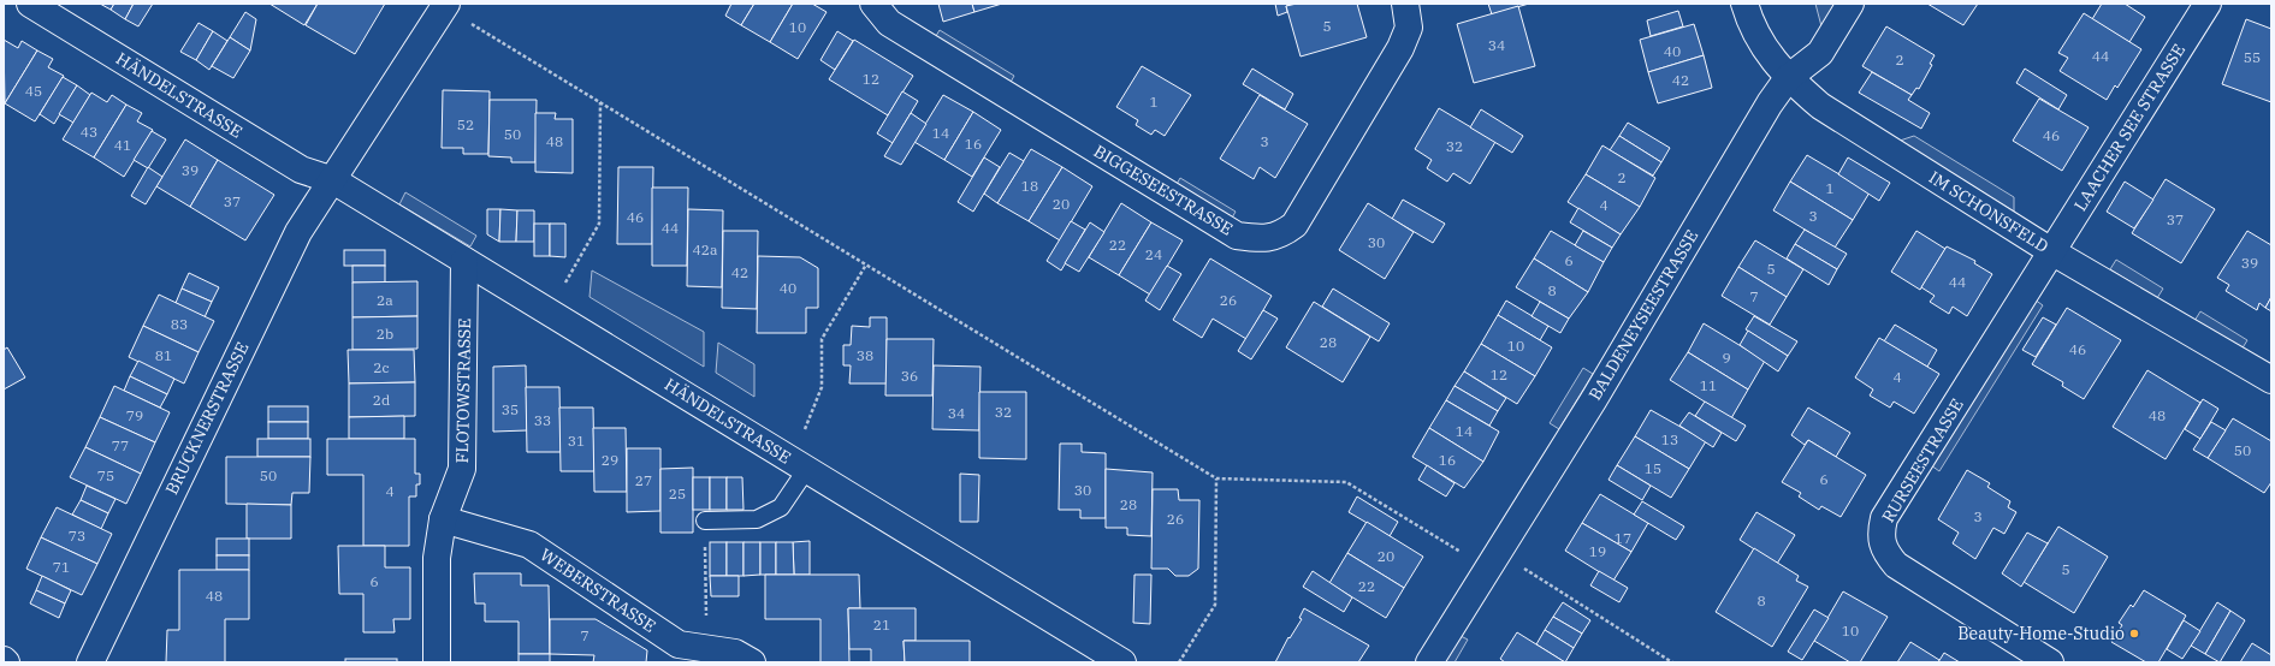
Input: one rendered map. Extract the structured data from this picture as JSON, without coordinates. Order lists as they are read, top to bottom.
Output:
{
  "streets": {
    "street": [
      "HÄNDELSTRASSE",
      "LAACHER SEE STRASSE",
      "BIGGESEESTRASSE",
      "IM SCHONSFELD",
      "BALDENEYSEESTRASSE",
      "FLOTOWSTRASSE",
      "BRUCKNERSTRASSE",
      "RURSEESTRASSE",
      "WEBERSTRASSE"
    ]
  },
  "crossings": [
    ["HÄNDELSTRASSE", "FLOTOWSTRASSE"],
    ["HÄNDELSTRASSE", "BRUCKNERSTRASSE"],
    ["LAACHER SEE STRASSE", "IM SCHONSFELD"],
    ["LAACHER SEE STRASSE", "RURSEESTRASSE"],
    ["IM SCHONSFELD", "BALDENEYSEESTRASSE"],
    ["IM SCHONSFELD", "RURSEESTRASSE"],
    ["FLOTOWSTRASSE", "WEBERSTRASSE"]
  ],
  "places": ["Beauty-Home-Studio"],
  "house_numbers": [
    "5",
    "10",
    "34",
    "40",
    "44",
    "55",
    "2",
    "12",
    "42",
    "45",
    "1",
    "52",
    "43",
    "14",
    "50",
    "46",
    "48",
    "3",
    "16",
    "41",
    "32",
    "39",
    "2",
    "18",
    "1",
    "37",
    "20",
    "4",
    "3",
    "46",
    "37",
    "44",
    "30",
    "22",
    "42a",
    "24",
    "6",
    "39",
    "5",
    "42",
    "44",
    "40",
    "8",
    "7",
    "2a",
    "26",
    "83",
    "2b",
    "28",
    "10",
    "46",
    "81",
    "38",
    "9",
    "2c",
    "12",
    "36",
    "4",
    "11",
    "2d",
    "35",
    "32",
    "34",
    "79",
    "48",
    "33",
    "14",
    "13",
    "31",
    "77",
    "50",
    "29",
    "16",
    "15",
    "75",
    "50",
    "6",
    "27",
    "30",
    "4",
    "25",
    "28",
    "3",
    "26",
    "73",
    "17",
    "19",
    "20",
    "71",
    "5",
    "6",
    "22",
    "48",
    "8",
    "21",
    "10",
    "7"
  ]
}
